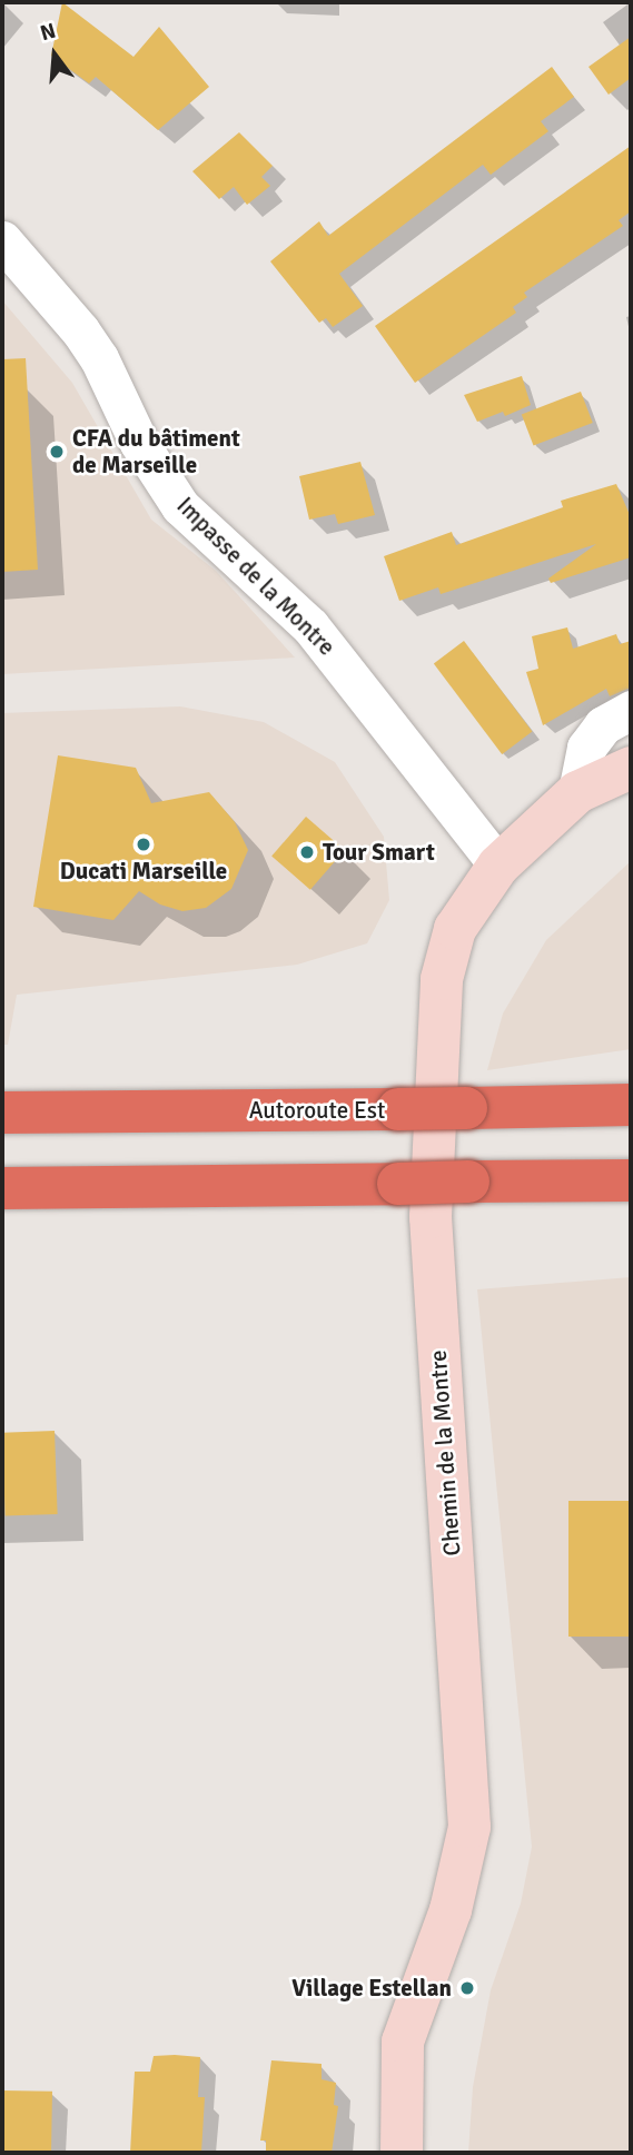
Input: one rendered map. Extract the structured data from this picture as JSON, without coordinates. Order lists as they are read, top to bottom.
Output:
{
  "streets": {
    "highway": ["Autoroute Est"],
    "street": ["Impasse de la Montre", "Chemin de la Montre"]
  },
  "crossings": [
    ["Impasse de la Montre", "Chemin de la Montre"]
  ],
  "places": [
    "CFA du bâtiment de Marseille",
    "Ducati Marseille",
    "Tour Smart",
    "Village Estellan"
  ],
  "north": "top"
}
